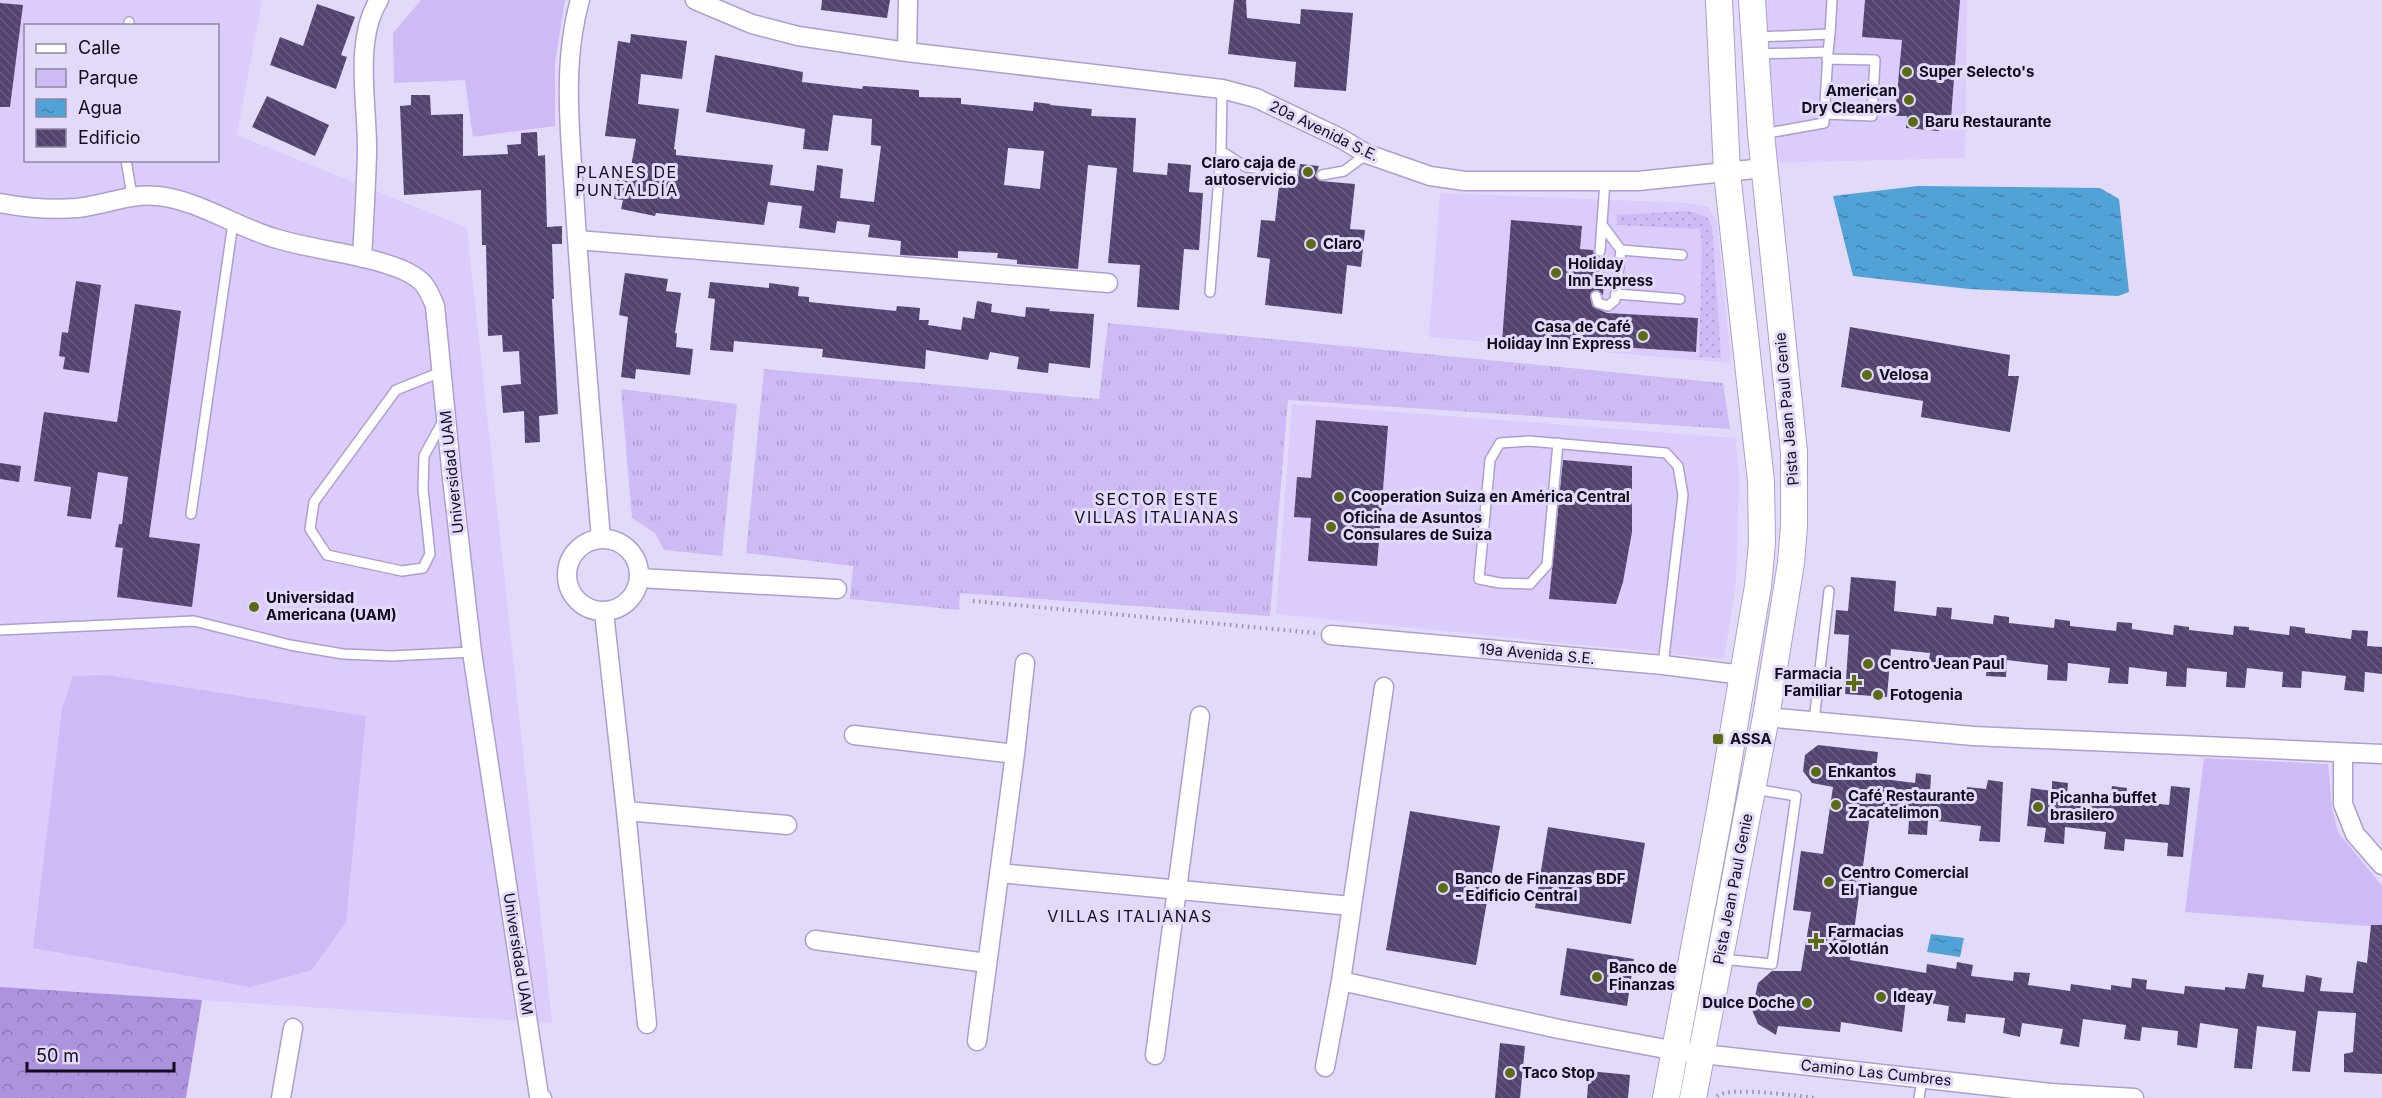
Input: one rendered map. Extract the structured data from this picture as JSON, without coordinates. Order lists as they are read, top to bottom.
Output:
{
  "streets": {
    "main road": ["Pista Jean Paul Genie"],
    "street": [
      "20a Avenida S.E.",
      "Universidad UAM",
      "19a Avenida S.E.",
      "Camino Las Cumbres"
    ]
  },
  "crossings": [
    ["20a Avenida S.E.", "Pista Jean Paul Genie"],
    ["Pista Jean Paul Genie", "19a Avenida S.E."],
    ["Pista Jean Paul Genie", "Camino Las Cumbres"]
  ],
  "districts": ["PLANES DE PUNTALDÍA", "SECTOR ESTE VILLAS ITALIANAS", "VILLAS ITALIANAS"],
  "places": {
    "other": [
      "Super Selecto's",
      "American Dry Cleaners",
      "Baru Restaurante",
      "Claro caja de autoservicio",
      "Claro",
      "Holiday Inn Express",
      "Casa de Café Holiday Inn Express",
      "Velosa",
      "Cooperation Suiza en América Central",
      "Oficina de Asuntos Consulares de Suiza",
      "Universidad Americana (UAM)",
      "Centro Jean Paul",
      "Fotogenia",
      "Enkantos",
      "Café Restaurante Zacatelimon",
      "Picanha buffet brasilero",
      "Centro Comercial El Tiangue",
      "Banco de Finanzas BDF - Edificio Central",
      "Banco de Finanzas",
      "Ideay",
      "Dulce Doche",
      "Taco Stop"
    ],
    "health": ["Farmacia Familiar", "Farmacias Xolotlán"],
    "transit": ["ASSA"]
  },
  "legend": [
    "Calle",
    "Parque",
    "Agua",
    "Edificio"
  ],
  "scale_bar": "50 m"
}
